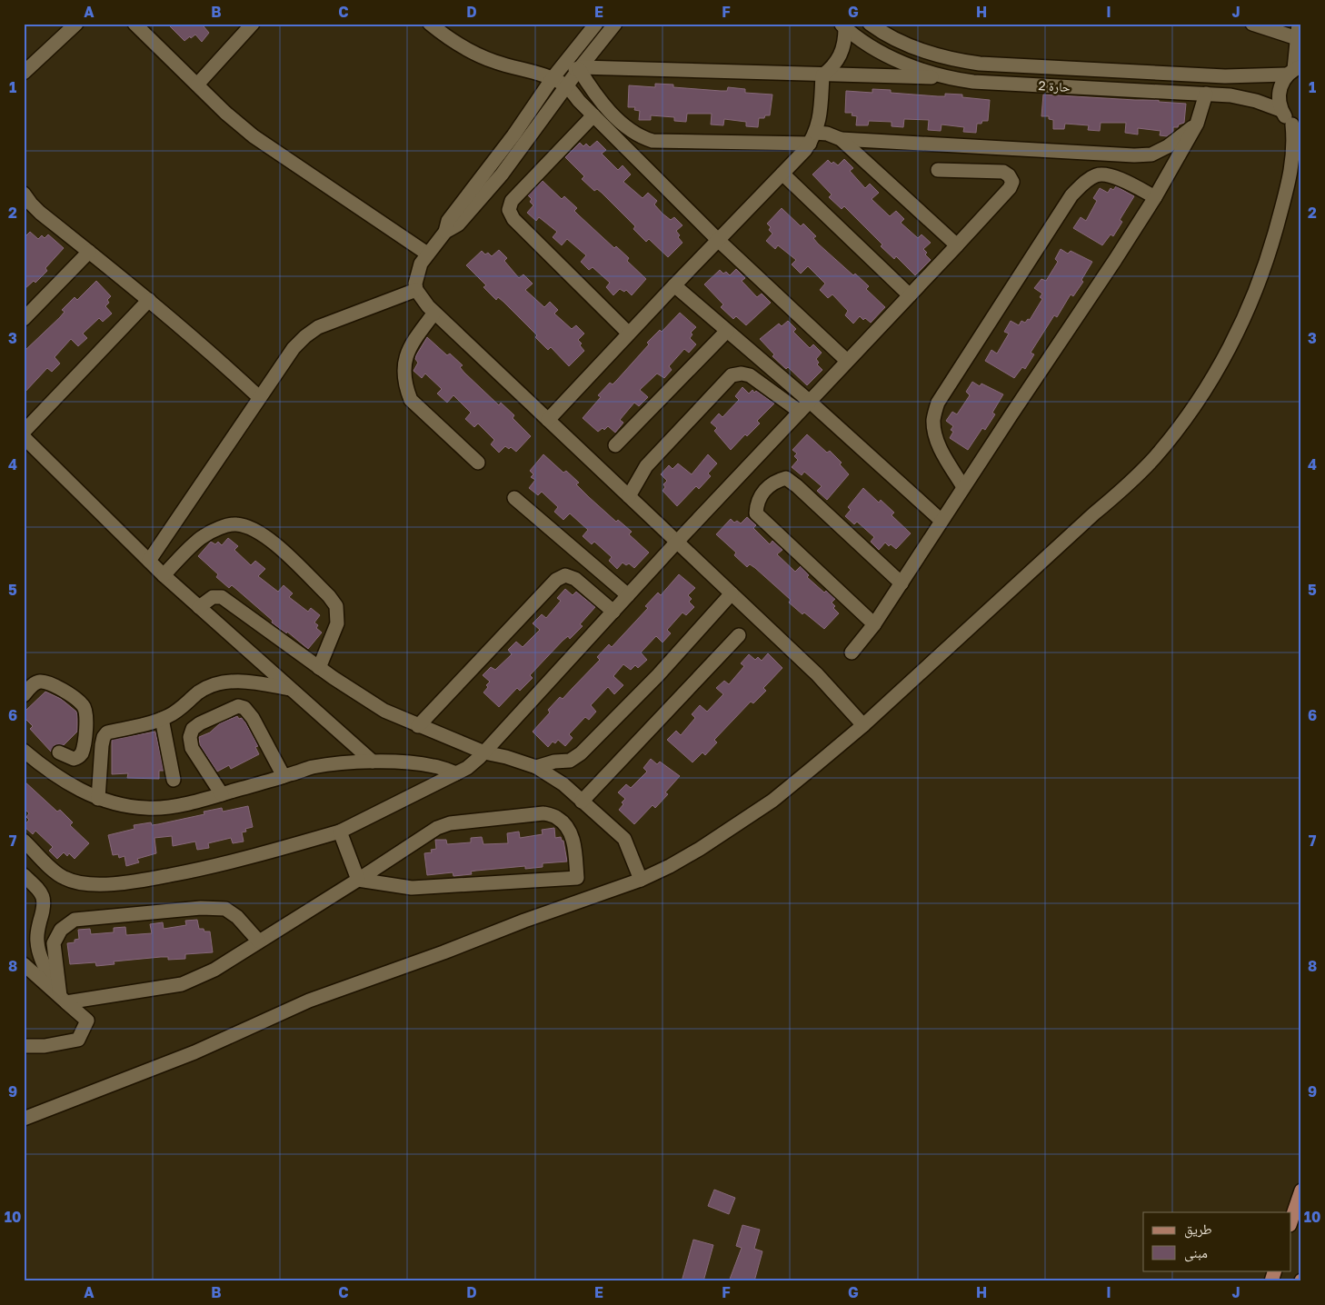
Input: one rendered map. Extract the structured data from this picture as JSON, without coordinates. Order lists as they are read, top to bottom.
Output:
{
  "streets": {
    "street": ["حارة 2"]
  },
  "legend": ["طريق", "مبنى"],
  "grid": {
    "columns": [
      "A",
      "B",
      "C",
      "D",
      "E",
      "F",
      "G",
      "H",
      "I",
      "J"
    ],
    "rows": [
      "1",
      "2",
      "3",
      "4",
      "5",
      "6",
      "7",
      "8",
      "9",
      "10"
    ]
  }
}
